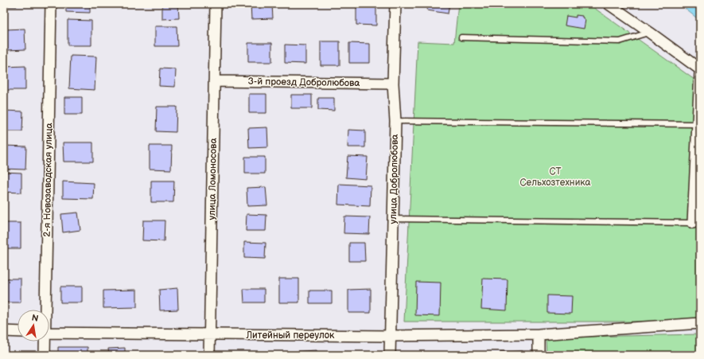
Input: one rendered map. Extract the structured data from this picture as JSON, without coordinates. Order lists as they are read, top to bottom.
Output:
{
  "streets": {
    "street": [
      "3-й проезд Добролюбова",
      "улица Ломоносова",
      "улица Добролюбова",
      "2-я Новозаводская улица",
      "Литейный переулок"
    ]
  },
  "crossings": [
    ["3-й проезд Добролюбова", "улица Ломоносова"],
    ["3-й проезд Добролюбова", "улица Добролюбова"],
    ["улица Ломоносова", "Литейный переулок"],
    ["улица Добролюбова", "Литейный переулок"]
  ],
  "parks": ["СТ Сельхозтехника"],
  "north": "top"
}
